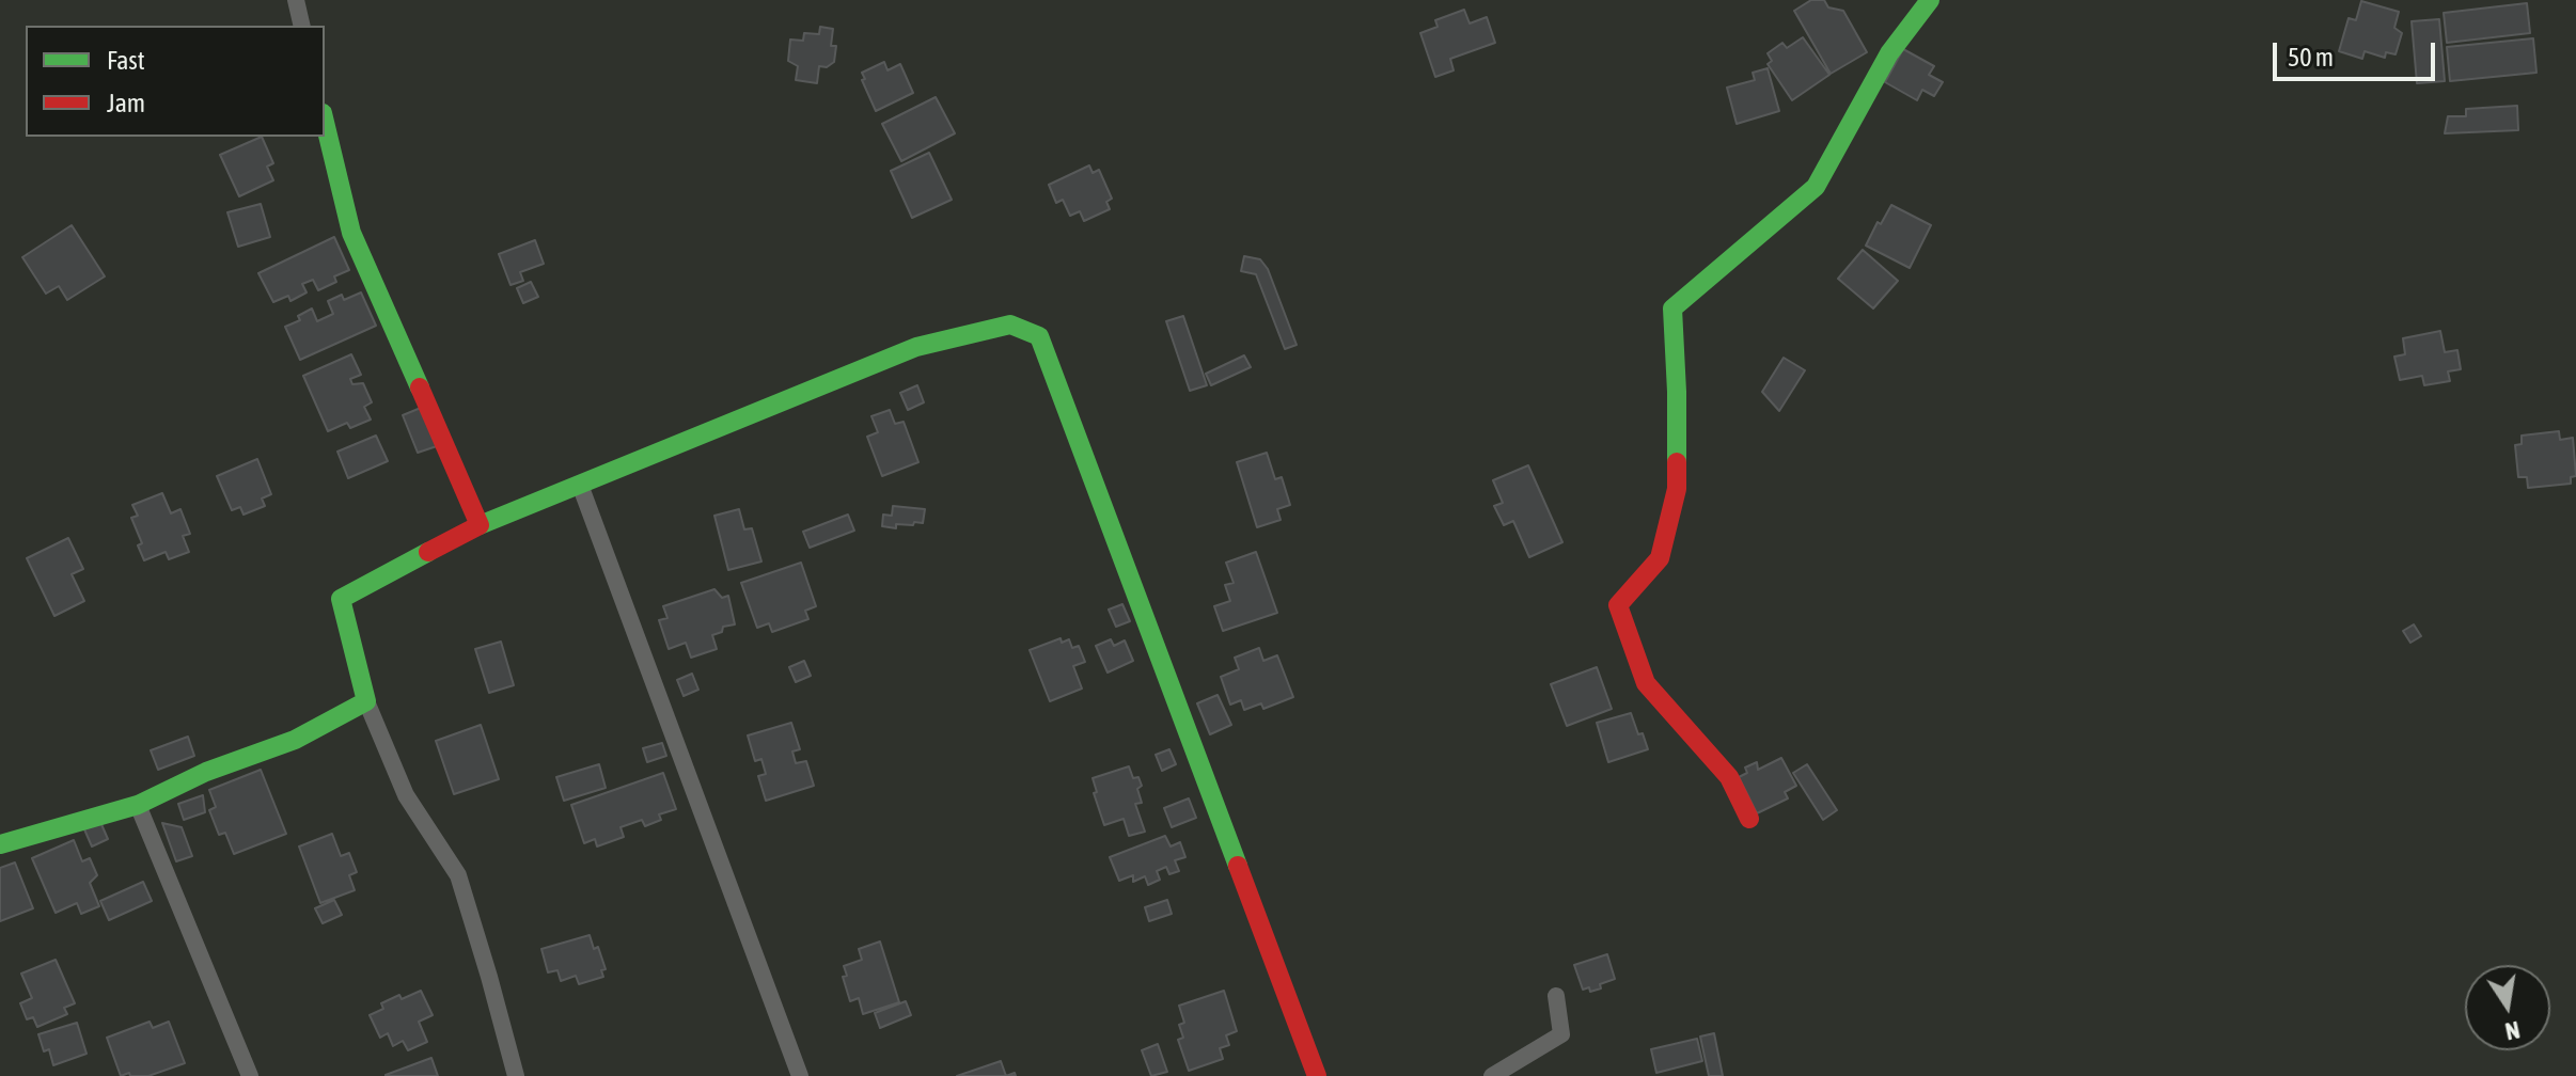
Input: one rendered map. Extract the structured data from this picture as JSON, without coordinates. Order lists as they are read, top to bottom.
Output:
{
  "legend": ["Fast", "Jam"],
  "scale_bar": "50 m",
  "north": "bottom"
}
